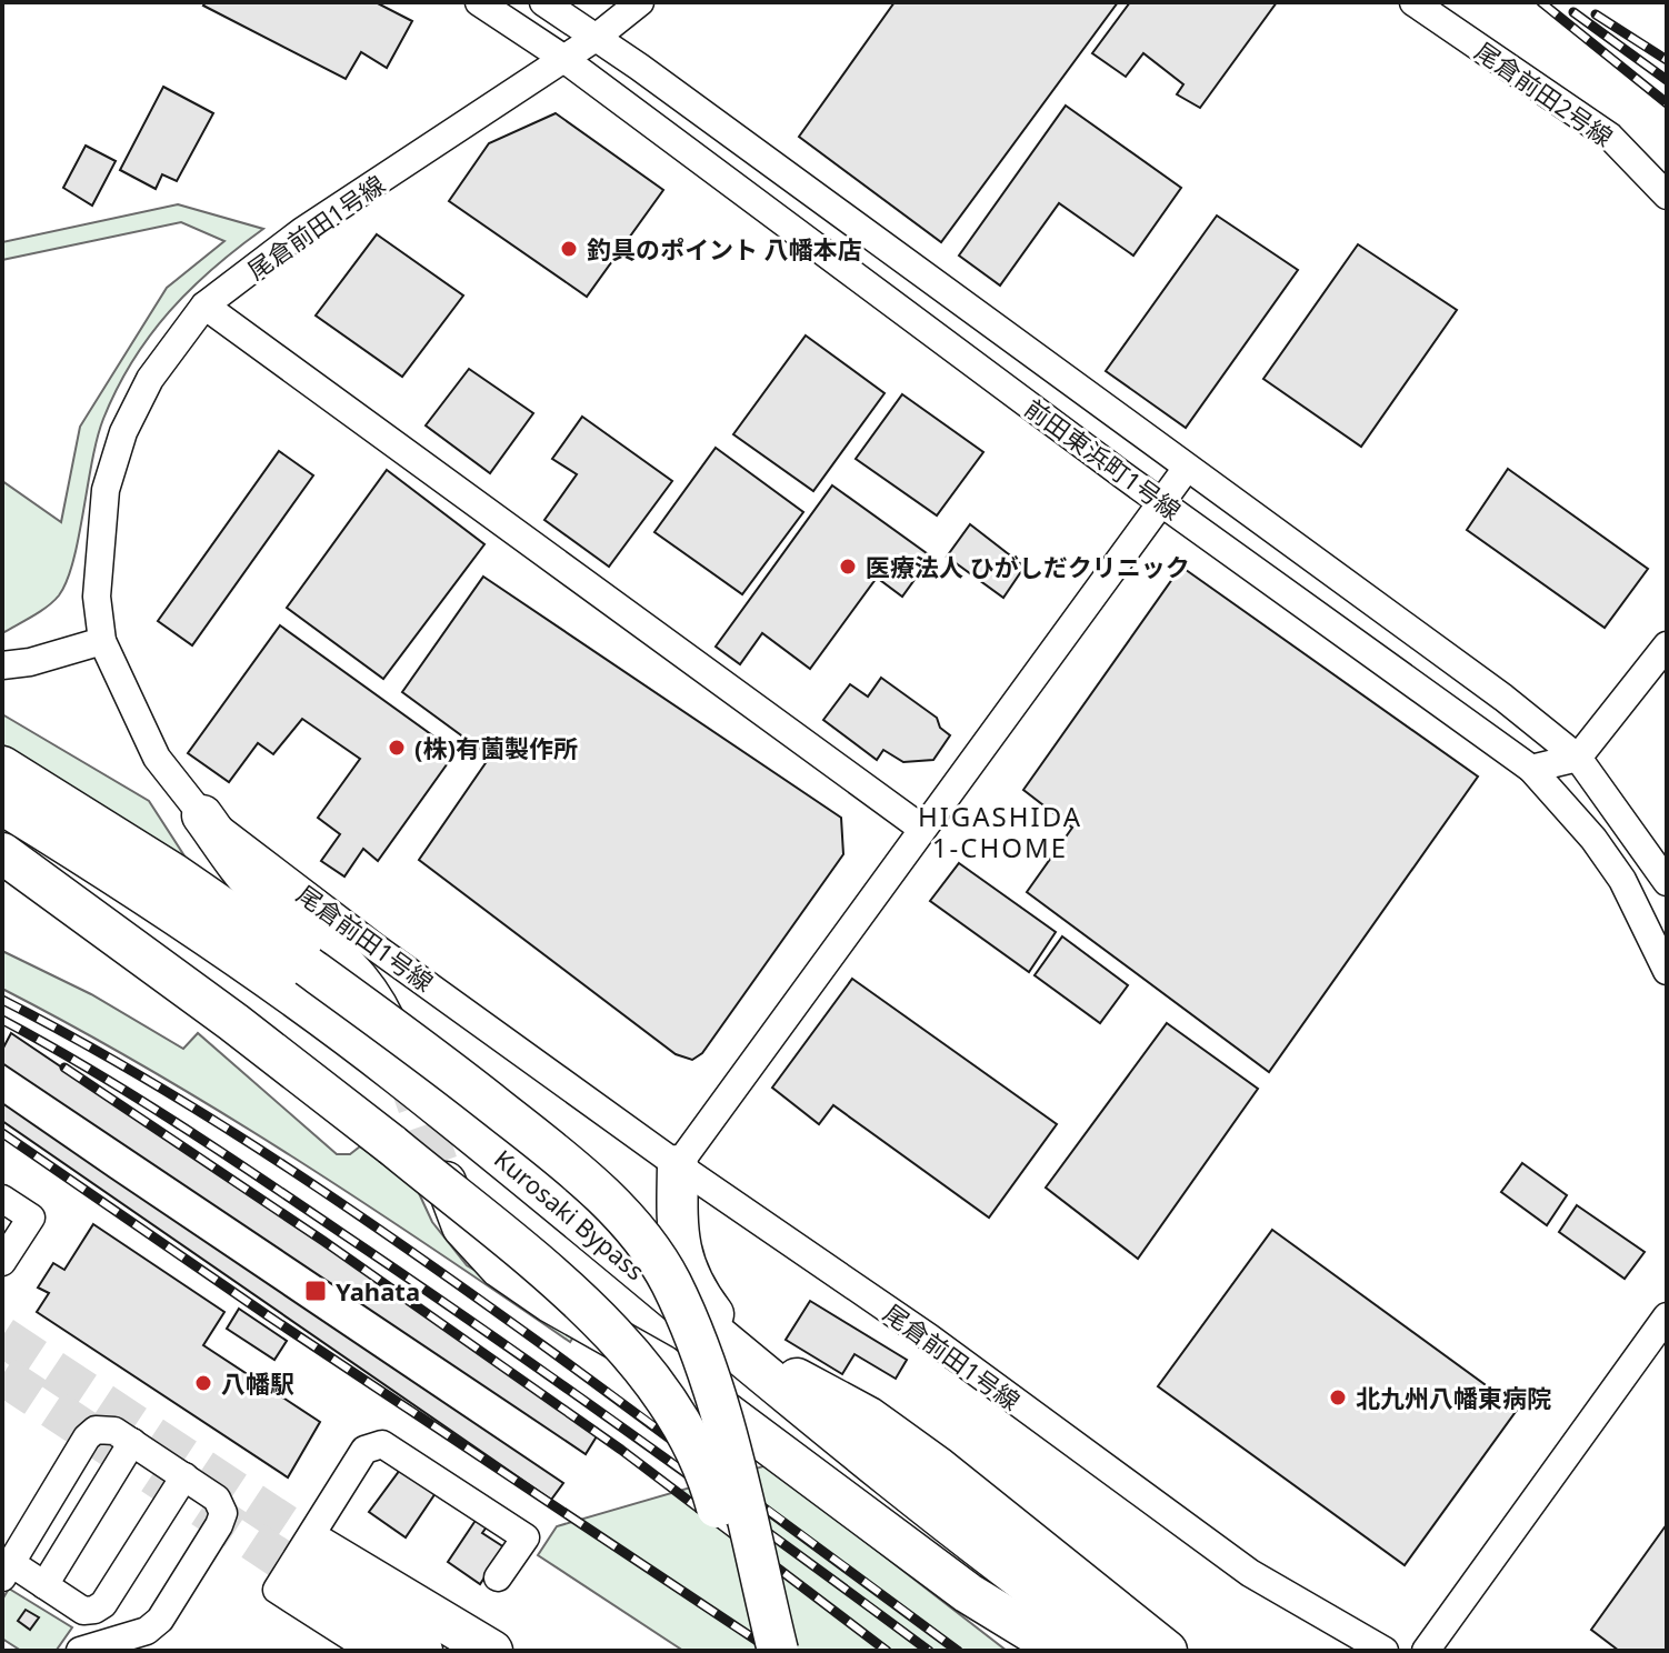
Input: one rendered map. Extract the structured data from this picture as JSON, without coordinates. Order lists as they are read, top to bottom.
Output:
{
  "streets": {
    "highway": ["Kurosaki Bypass"],
    "street": ["尾倉前田2号線", "尾倉前田1号線", "前田東浜町1号線"]
  },
  "crossings": [
    ["尾倉前田1号線", "前田東浜町1号線"]
  ],
  "districts": ["HIGASHIDA 1-CHOME"],
  "places": {
    "other": [
      "釣具のポイント 八幡本店",
      "医療法人 ひがしだクリニック",
      "(株)有薗製作所",
      "八幡駅",
      "北九州八幡東病院"
    ],
    "transit": ["Yahata"]
  }
}
